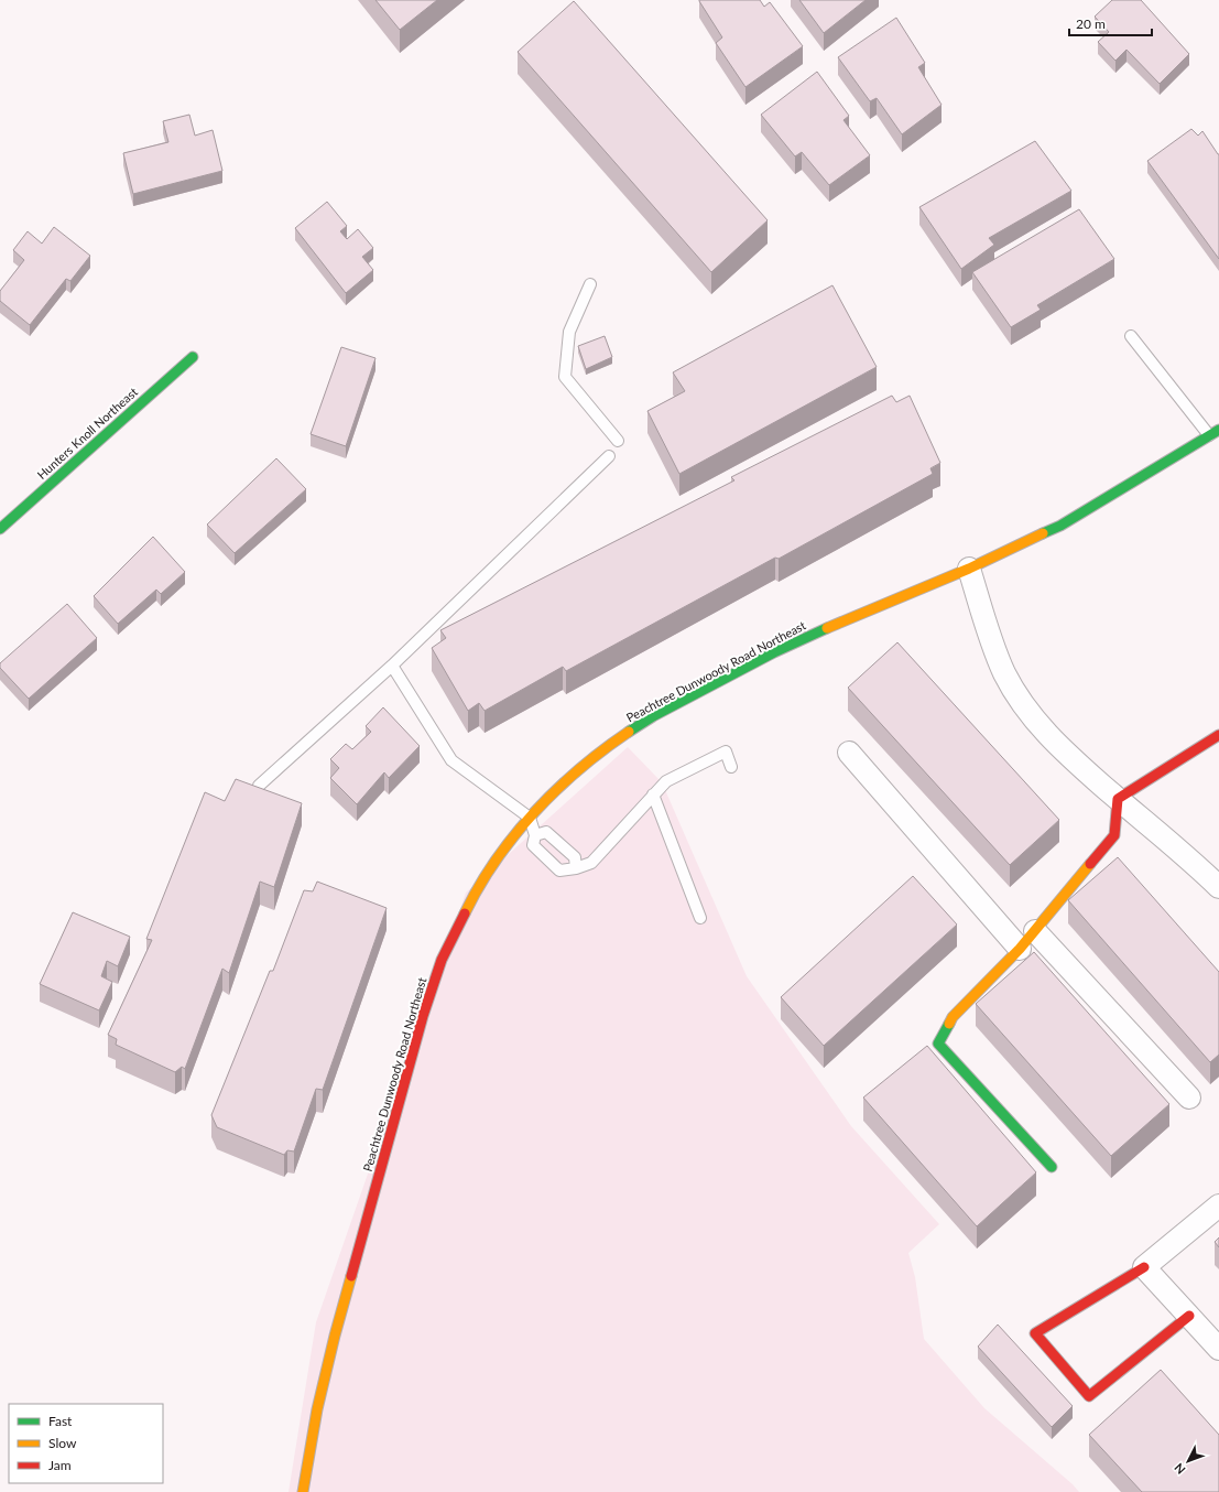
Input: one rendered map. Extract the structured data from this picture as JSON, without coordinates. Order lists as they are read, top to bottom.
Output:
{
  "streets": {
    "street": ["Hunters Knoll Northeast", "Peachtree Dunwoody Road Northeast"]
  },
  "legend": ["Fast", "Slow", "Jam"],
  "scale_bar": "20 m",
  "north": "bottom left"
}
